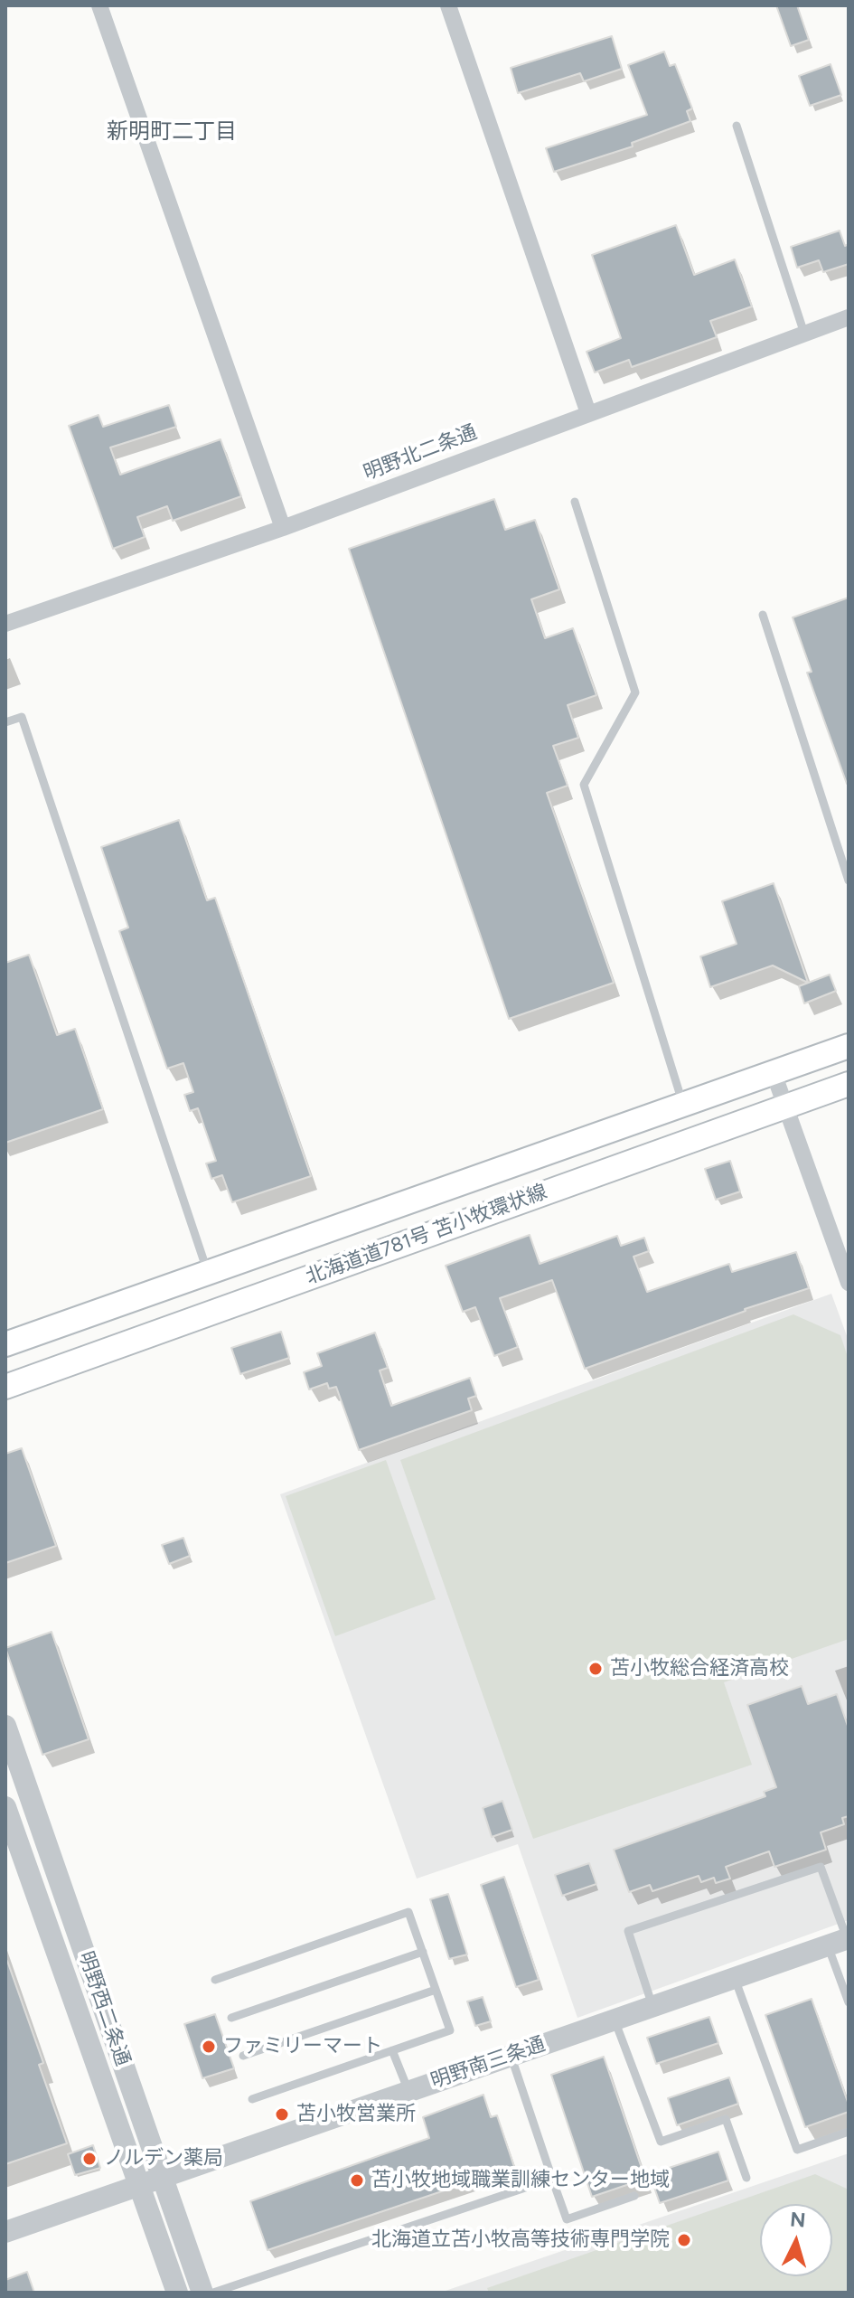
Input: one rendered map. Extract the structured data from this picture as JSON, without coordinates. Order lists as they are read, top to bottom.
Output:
{
  "streets": {
    "main road": ["北海道道781号 苫小牧環状線"],
    "street": ["明野北二条通", "明野西二条通", "明野南三条通"]
  },
  "crossings": [
    ["明野西二条通", "明野南三条通"]
  ],
  "districts": ["新明町二丁目"],
  "places": [
    "苫小牧総合経済高校",
    "ファミリーマート",
    "苫小牧営業所",
    "ノルデン薬局",
    "苫小牧地域職業訓練センター地域",
    "北海道立苫小牧高等技術専門学院"
  ],
  "north": "top"
}
